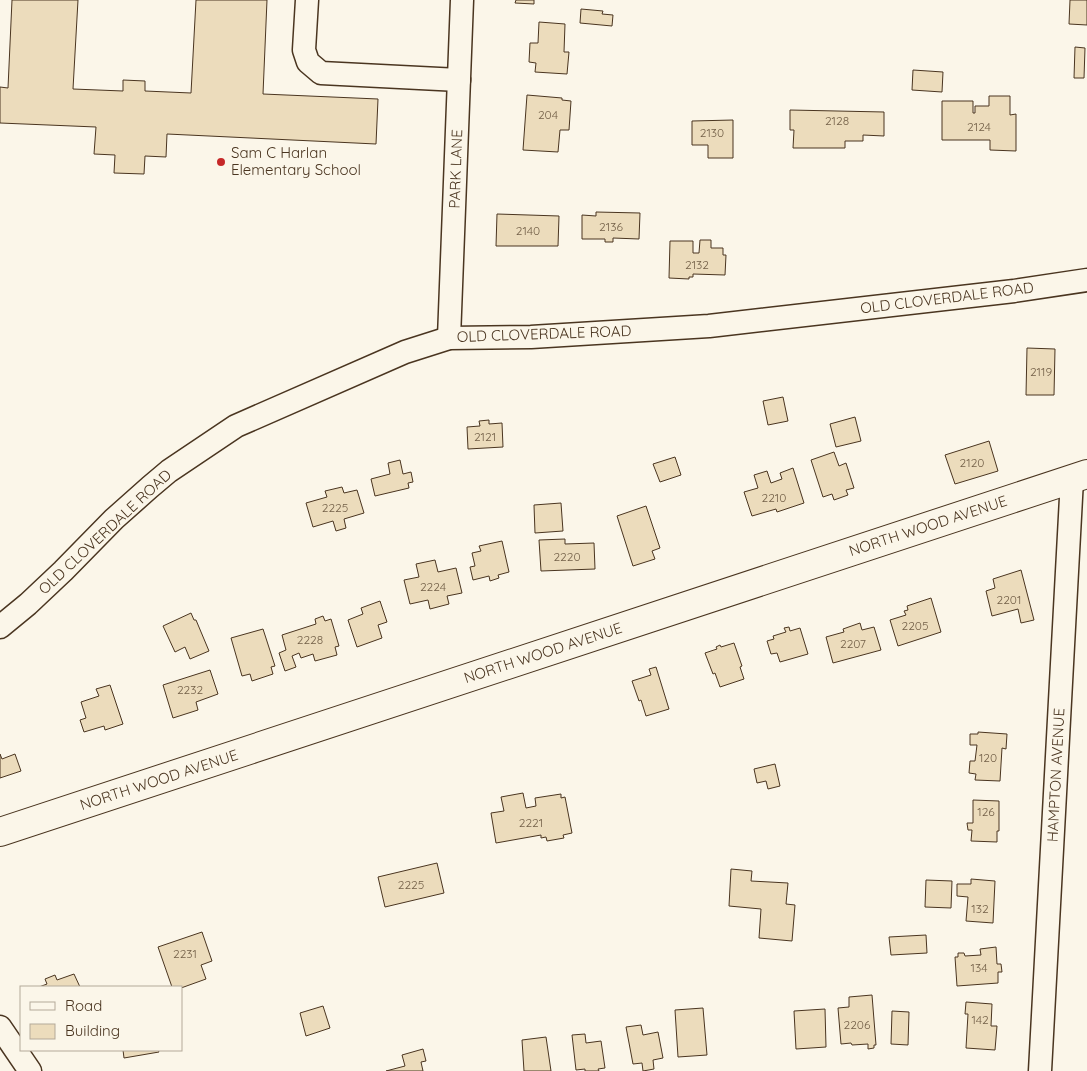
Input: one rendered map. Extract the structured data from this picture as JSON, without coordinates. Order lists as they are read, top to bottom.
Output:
{
  "streets": {
    "main road": ["NORTH WOOD AVENUE"],
    "street": ["PARK LANE", "OLD CLOVERDALE ROAD", "HAMPTON AVENUE"]
  },
  "crossings": [
    ["PARK LANE", "OLD CLOVERDALE ROAD"],
    ["NORTH WOOD AVENUE", "HAMPTON AVENUE"]
  ],
  "places": ["Sam C Harlan Elementary School"],
  "house_numbers": [
    "204",
    "2128",
    "2124",
    "2130",
    "2136",
    "2140",
    "2132",
    "2119",
    "2121",
    "2120",
    "2210",
    "2225",
    "2220",
    "2224",
    "2201",
    "2205",
    "2228",
    "2207",
    "2232",
    "120",
    "126",
    "2221",
    "2225",
    "132",
    "2231",
    "134",
    "142",
    "2206"
  ],
  "legend": ["Road", "Building"]
}
